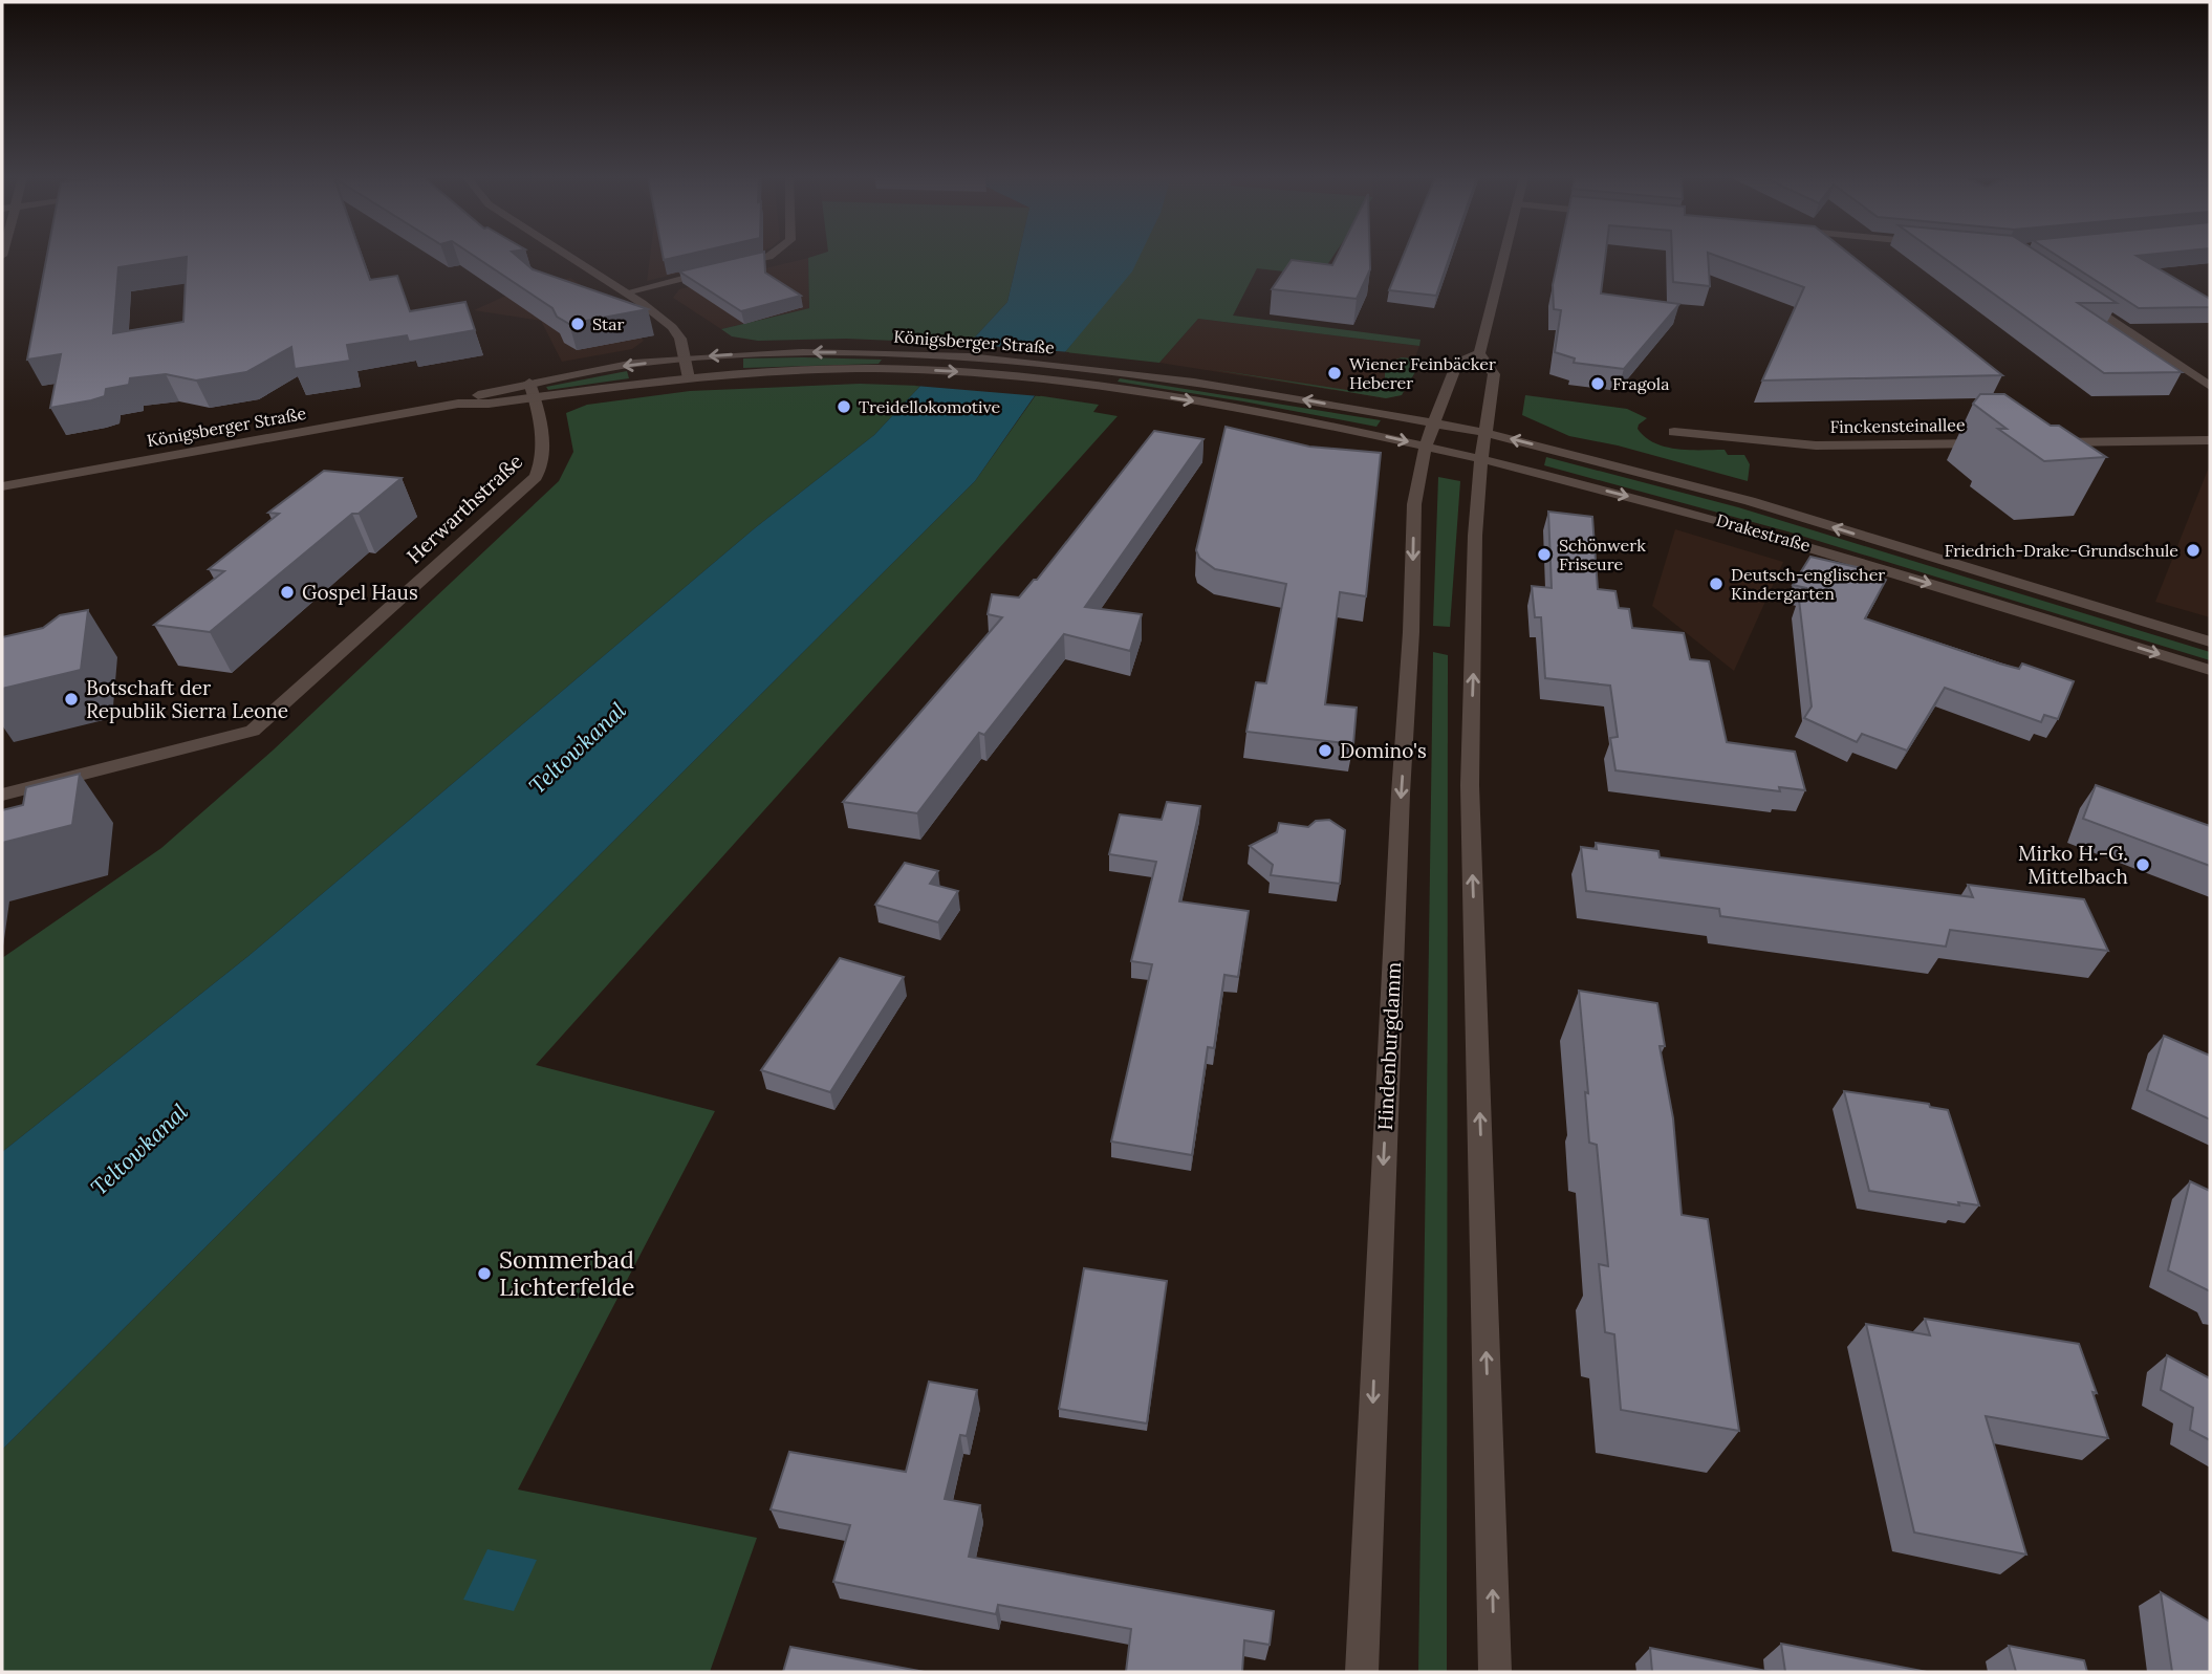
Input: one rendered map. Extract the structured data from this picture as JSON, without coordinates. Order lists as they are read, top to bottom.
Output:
{
  "streets": {
    "main road": [
      "Königsberger Straße",
      "Finckensteinallee",
      "Herwarthstraße",
      "Drakestraße",
      "Hindenburgdamm"
    ]
  },
  "crossings": [
    ["Königsberger Straße", "Herwarthstraße"],
    ["Königsberger Straße", "Drakestraße"],
    ["Königsberger Straße", "Hindenburgdamm"]
  ],
  "water": ["Teltowkanal"],
  "places": [
    "Star",
    "Wiener Feinbäcker Heberer",
    "Fragola",
    "Treidellokomotive",
    "Friedrich-Drake-Grundschule",
    "Schönwerk Friseure",
    "Deutsch-englischer Kindergarten",
    "Gospel Haus",
    "Botschaft der Republik Sierra Leone",
    "Domino's",
    "Mirko H.-G. Mittelbach",
    "Sommerbad Lichterfelde"
  ]
}
